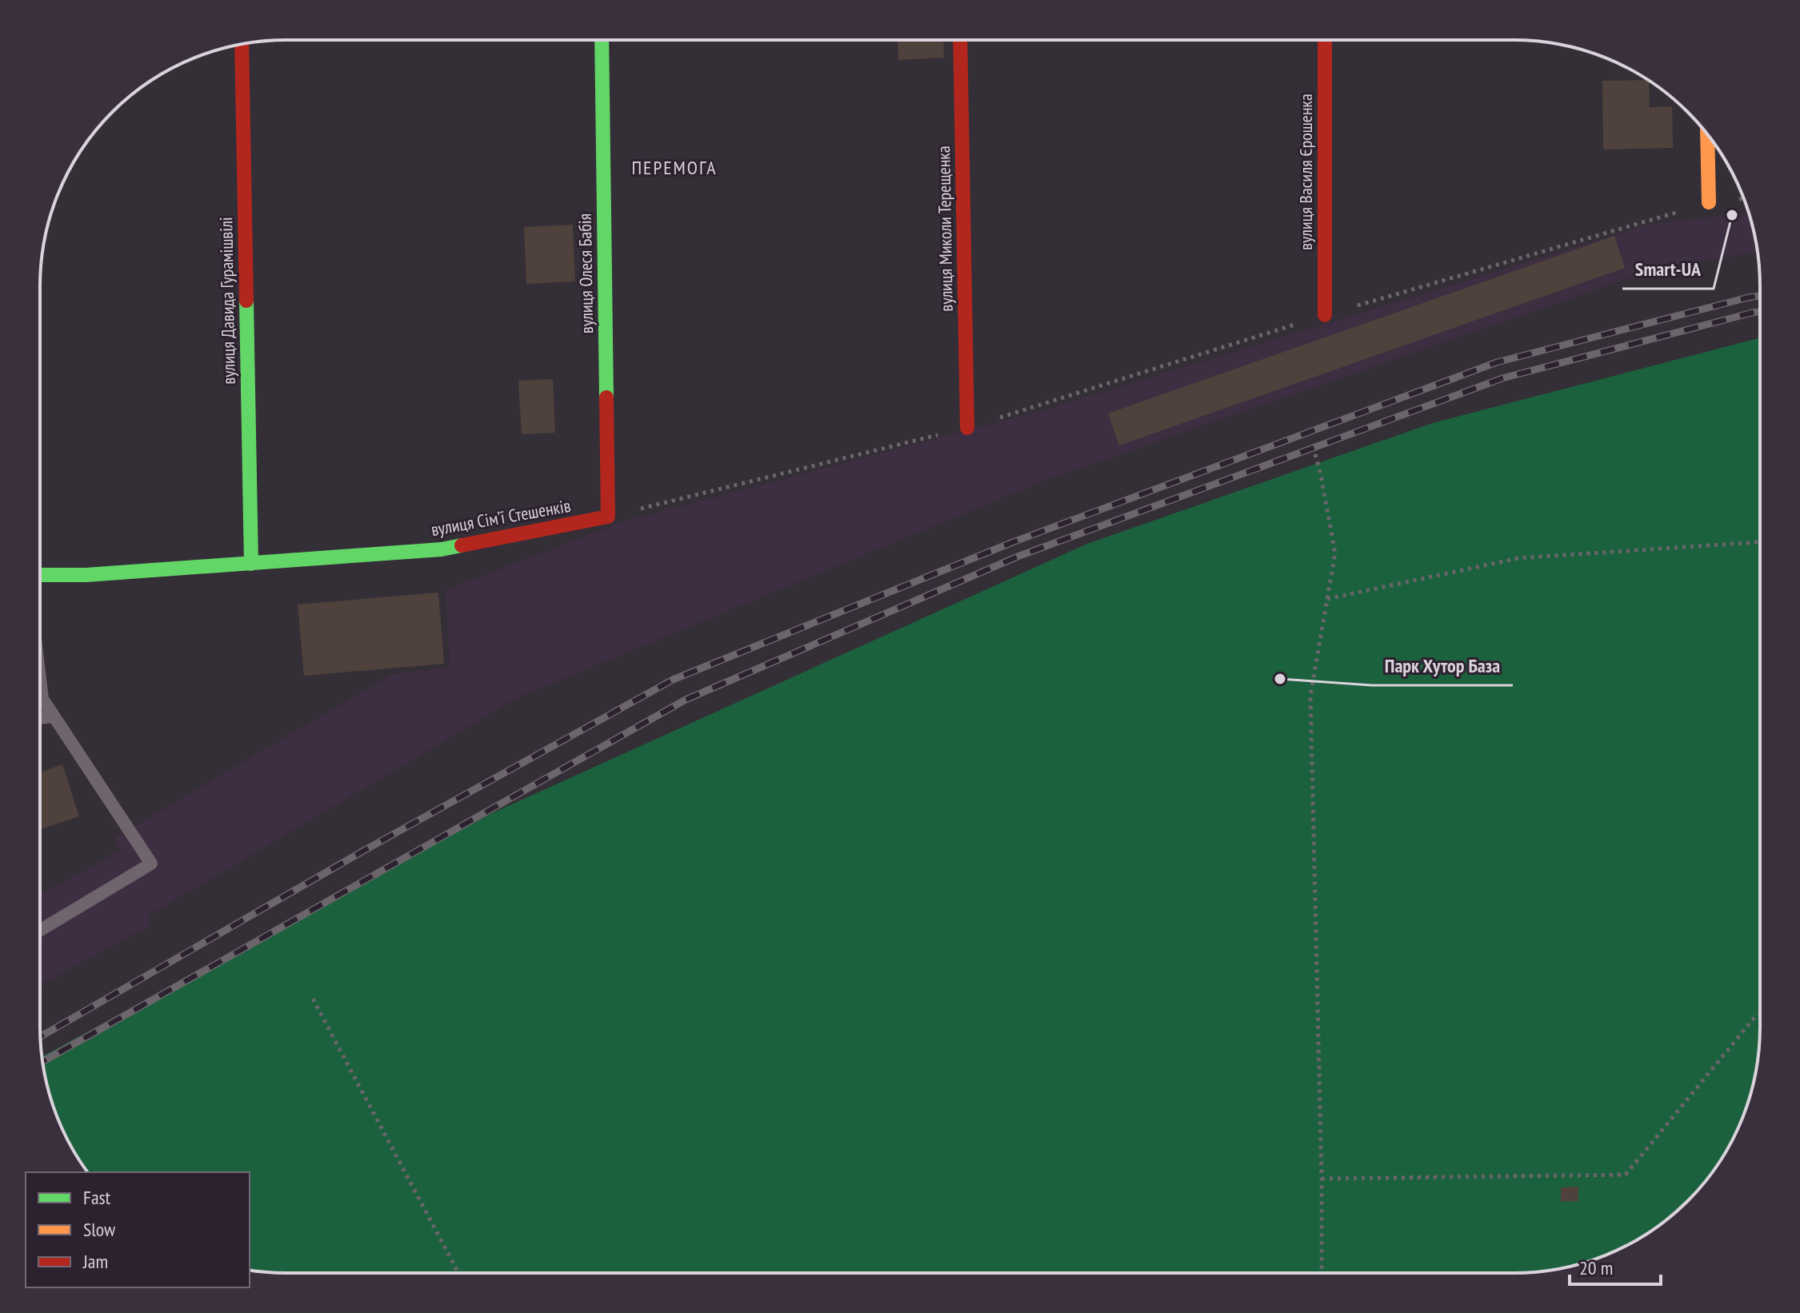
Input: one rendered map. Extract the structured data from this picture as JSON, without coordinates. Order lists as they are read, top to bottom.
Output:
{
  "streets": {
    "street": [
      "вулиця Василя Єрошенка",
      "вулиця Миколи Терещенка",
      "вулиця Олеся Бабія",
      "вулиця Давида Гурамішвілі",
      "вулиця Сімʼї Стешенків"
    ]
  },
  "crossings": [
    ["вулиця Олеся Бабія", "вулиця Сімʼї Стешенків"],
    ["вулиця Давида Гурамішвілі", "вулиця Сімʼї Стешенків"]
  ],
  "districts": ["ПЕРЕМОГА"],
  "places": ["Smart-UA", "Парк Хутор База"],
  "legend": ["Fast", "Slow", "Jam"],
  "scale_bar": "20 m"
}
